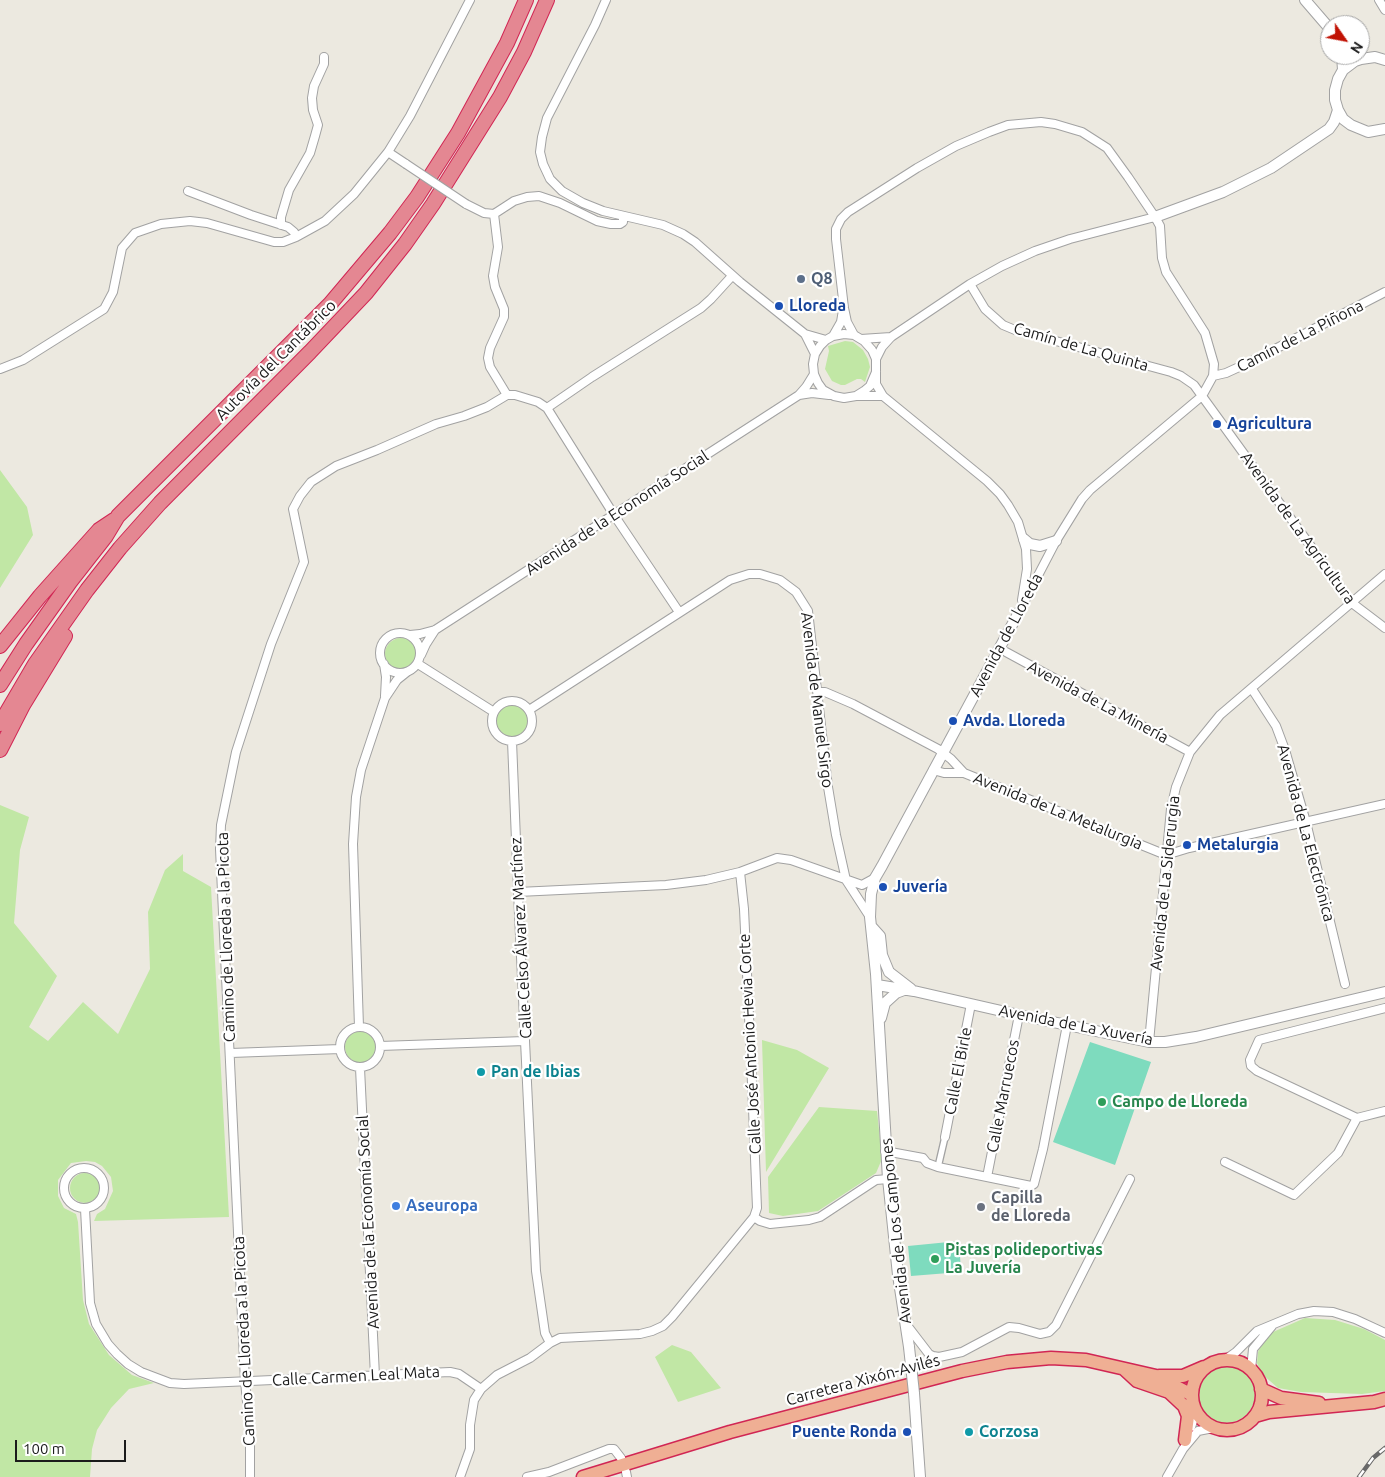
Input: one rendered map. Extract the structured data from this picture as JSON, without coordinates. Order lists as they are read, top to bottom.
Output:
{
  "streets": {
    "highway": ["Autovía del Cantábrico", "Carretera Xixón-Avilés"],
    "street": [
      "Camín de La Piñona",
      "Camín de La Quinta",
      "Avenida de la Economía Social",
      "Avenida de La Agricultura",
      "Avenida de Lloreda",
      "Avenida de Manuel Sirgo",
      "Avenida de La Minería",
      "Avenida de La Metalurgia",
      "Avenida de La Electrónica",
      "Avenida de La Siderurgia",
      "Camino de Lloreda a la Picota",
      "Calle Celso Álvarez Martínez",
      "Avenida de La Xuvería",
      "Calle José Antonio Hevia Corte",
      "Calle El Birle",
      "Calle Marruecos",
      "Avenida de Los Campones",
      "Calle Carmen Leal Mata"
    ]
  },
  "crossings": [
    ["Camín de La Quinta", "Avenida de La Agricultura"],
    ["Camín de La Quinta", "Avenida de Lloreda"],
    ["Avenida de la Economía Social", "Calle Carmen Leal Mata"],
    ["Avenida de La Agricultura", "Avenida de Lloreda"],
    ["Avenida de La Agricultura", "Avenida de La Siderurgia"],
    ["Avenida de Lloreda", "Avenida de Manuel Sirgo"],
    ["Avenida de Lloreda", "Avenida de La Xuvería"],
    ["Avenida de Manuel Sirgo", "Calle Celso Álvarez Martínez"],
    ["Avenida de Manuel Sirgo", "Avenida de La Xuvería"],
    ["Avenida de Manuel Sirgo", "Avenida de Los Campones"],
    ["Avenida de La Minería", "Avenida de La Siderurgia"],
    ["Avenida de La Metalurgia", "Avenida de La Siderurgia"],
    ["Avenida de La Electrónica", "Avenida de La Siderurgia"],
    ["Avenida de La Siderurgia", "Avenida de La Xuvería"],
    ["Camino de Lloreda a la Picota", "Calle Carmen Leal Mata"],
    ["Avenida de La Xuvería", "Calle El Birle"],
    ["Avenida de La Xuvería", "Calle Marruecos"],
    ["Avenida de La Xuvería", "Avenida de Los Campones"]
  ],
  "places": [
    "Q8",
    "Lloreda",
    "Agricultura",
    "Avda. Lloreda",
    "Metalurgia",
    "Juvería",
    "Pan de Ibias",
    "Campo de Lloreda",
    "Aseuropa",
    "Capilla de Lloreda",
    "Pistas polideportivas La Juvería",
    "Puente Ronda",
    "Corzosa"
  ],
  "scale_bar": "100 m",
  "north": "bottom right"
}
